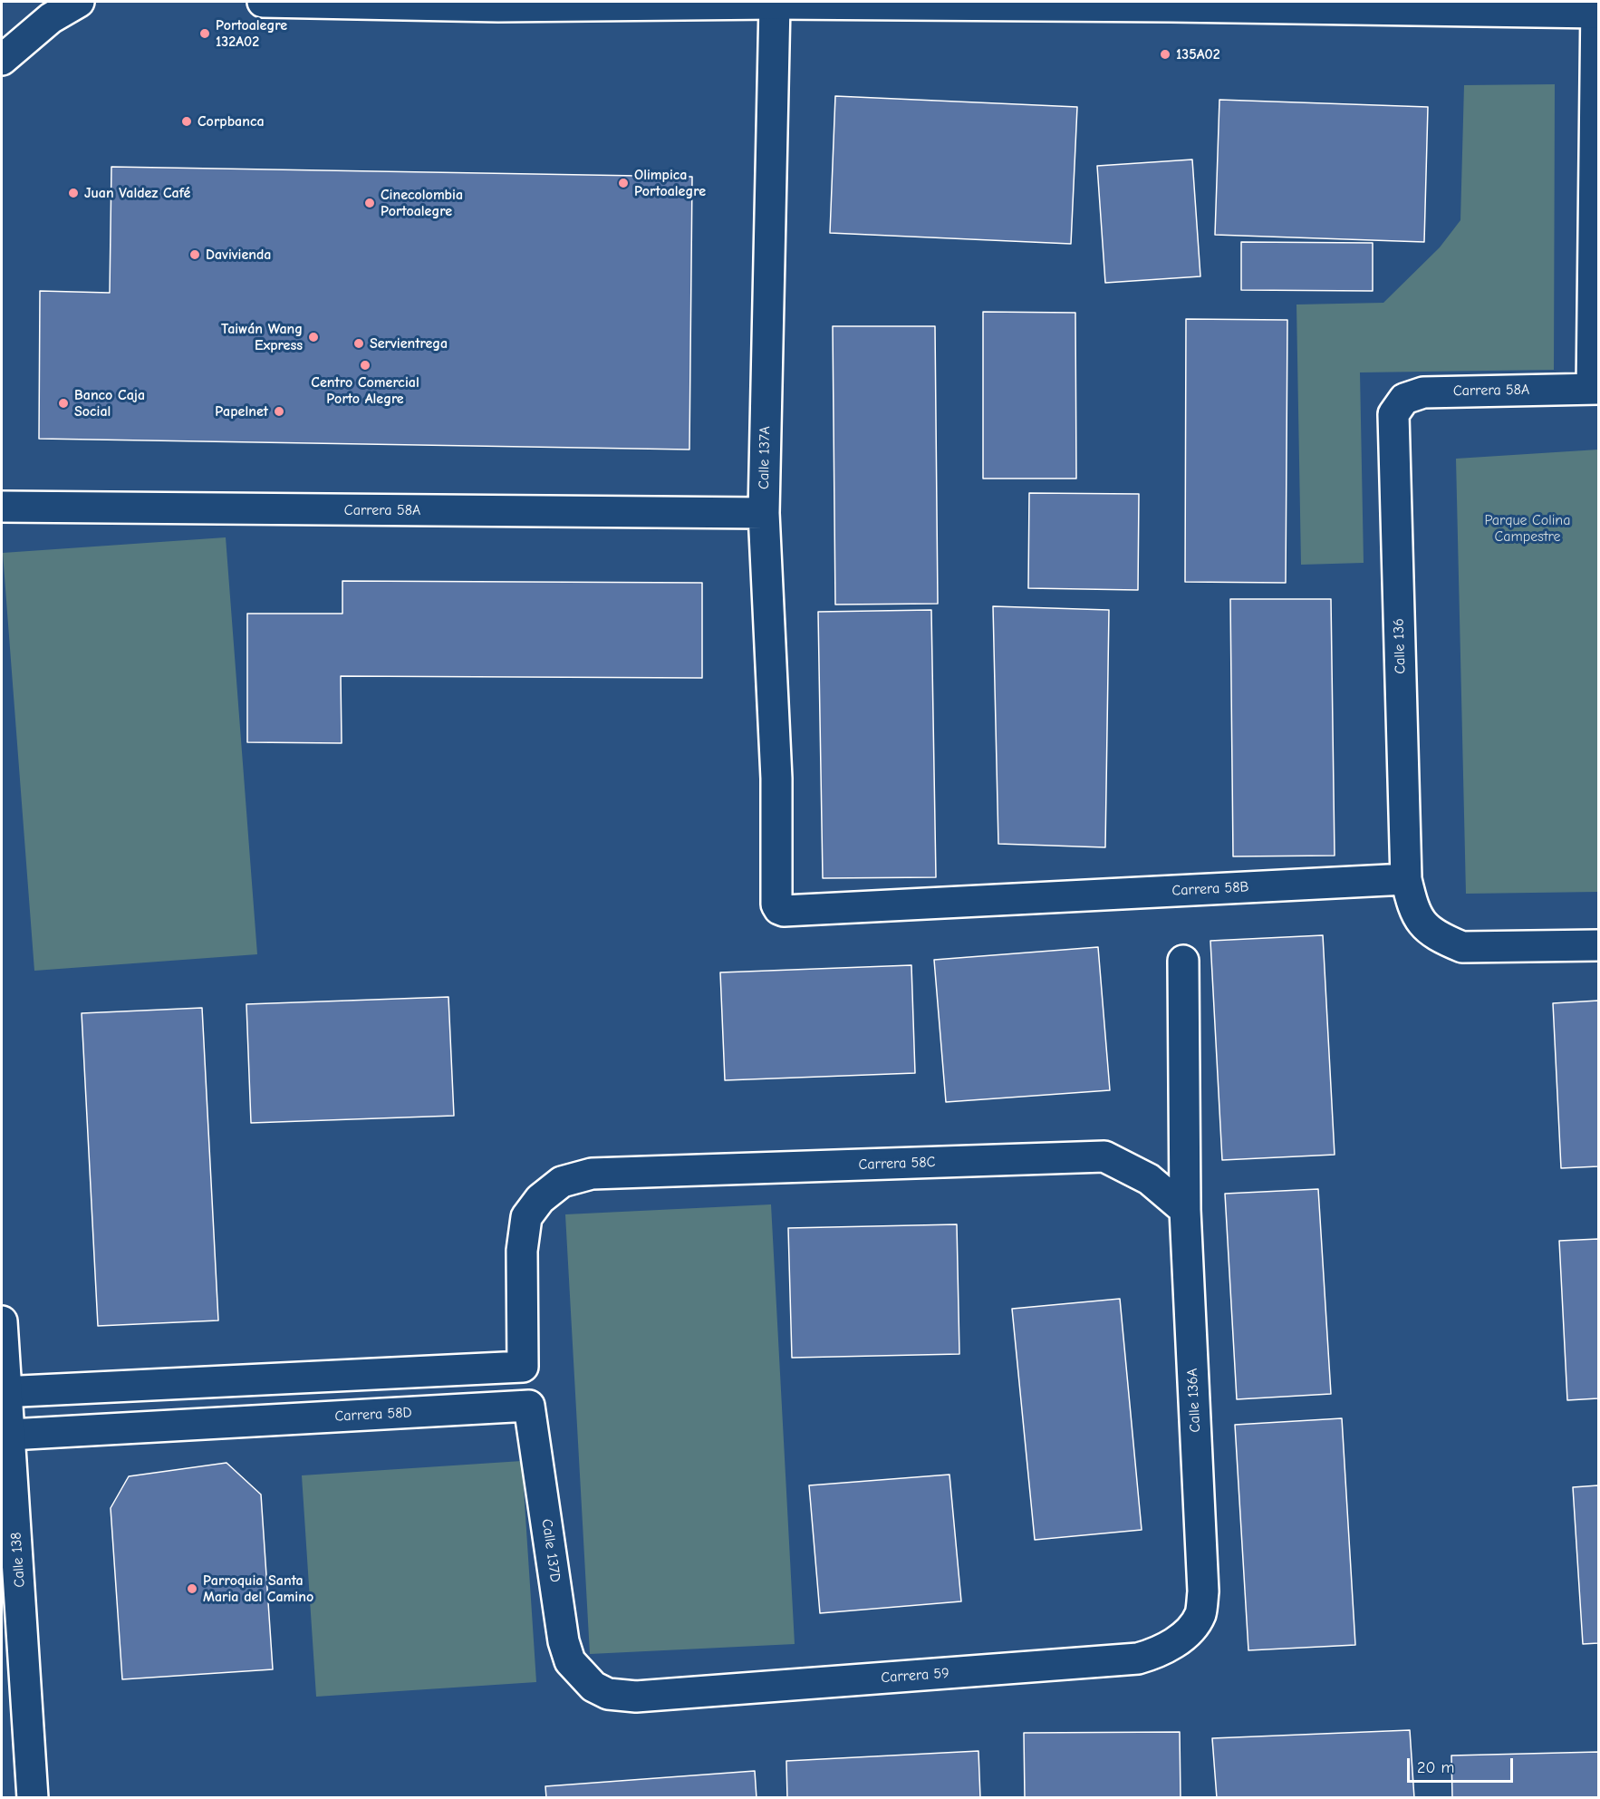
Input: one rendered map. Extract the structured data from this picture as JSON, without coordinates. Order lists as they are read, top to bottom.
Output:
{
  "streets": {
    "street": [
      "Carrera 58A",
      "Calle 137A",
      "Calle 136",
      "Carrera 58B",
      "Carrera 58C",
      "Calle 136A",
      "Carrera 58D",
      "Calle 137D",
      "Calle 138",
      "Carrera 59"
    ]
  },
  "crossings": [
    ["Carrera 58A", "Calle 137A"],
    ["Carrera 58A", "Calle 136"],
    ["Calle 137A", "Carrera 58B"],
    ["Calle 136", "Carrera 58B"],
    ["Carrera 58C", "Calle 136A"],
    ["Calle 136A", "Carrera 59"],
    ["Carrera 58D", "Calle 137D"],
    ["Carrera 58D", "Calle 138"],
    ["Calle 137D", "Carrera 59"]
  ],
  "parks": ["Parque Colina Campestre"],
  "places": [
    "Portoalegre 132A02",
    "135A02",
    "Corpbanca",
    "Olimpica Portoalegre",
    "Juan Valdez Café",
    "Cinecolombia Portoalegre",
    "Davivienda",
    "Taiwán Wang Express",
    "Servientrega",
    "Centro Comercial Porto Alegre",
    "Banco Caja Social",
    "Papelnet",
    "Parroquia Santa Maria del Camino"
  ],
  "scale_bar": "20 m"
}
